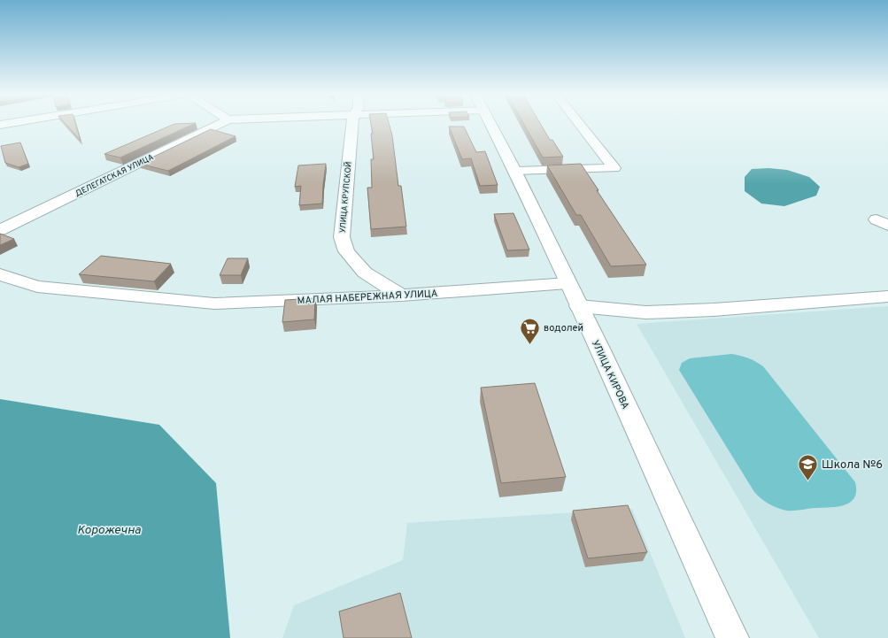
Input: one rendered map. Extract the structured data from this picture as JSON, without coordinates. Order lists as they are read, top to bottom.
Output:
{
  "streets": {
    "street": [
      "ДЕЛЕГАТСКАЯ УЛИЦА",
      "УЛИЦА КРУПСКОЙ",
      "МАЛАЯ НАБЕРЕЖНАЯ УЛИЦА",
      "УЛИЦА КИРОВА"
    ]
  },
  "crossings": [
    ["УЛИЦА КРУПСКОЙ", "МАЛАЯ НАБЕРЕЖНАЯ УЛИЦА"],
    ["МАЛАЯ НАБЕРЕЖНАЯ УЛИЦА", "УЛИЦА КИРОВА"]
  ],
  "water": ["Корожечна"],
  "places": {
    "supermarket": ["водолей"],
    "school or university": ["Школа №6"]
  }
}
